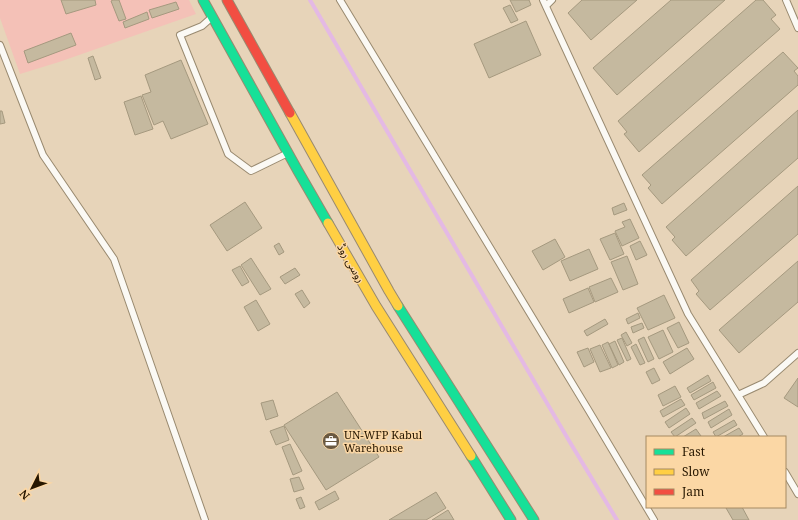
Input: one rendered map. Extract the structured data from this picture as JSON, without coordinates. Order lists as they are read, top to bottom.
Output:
{
  "streets": {
    "main road": ["روسی روڈ"]
  },
  "places": {
    "office": ["UN-WFP Kabul Warehouse"]
  },
  "legend": ["Fast", "Slow", "Jam"],
  "north": "bottom left"
}
